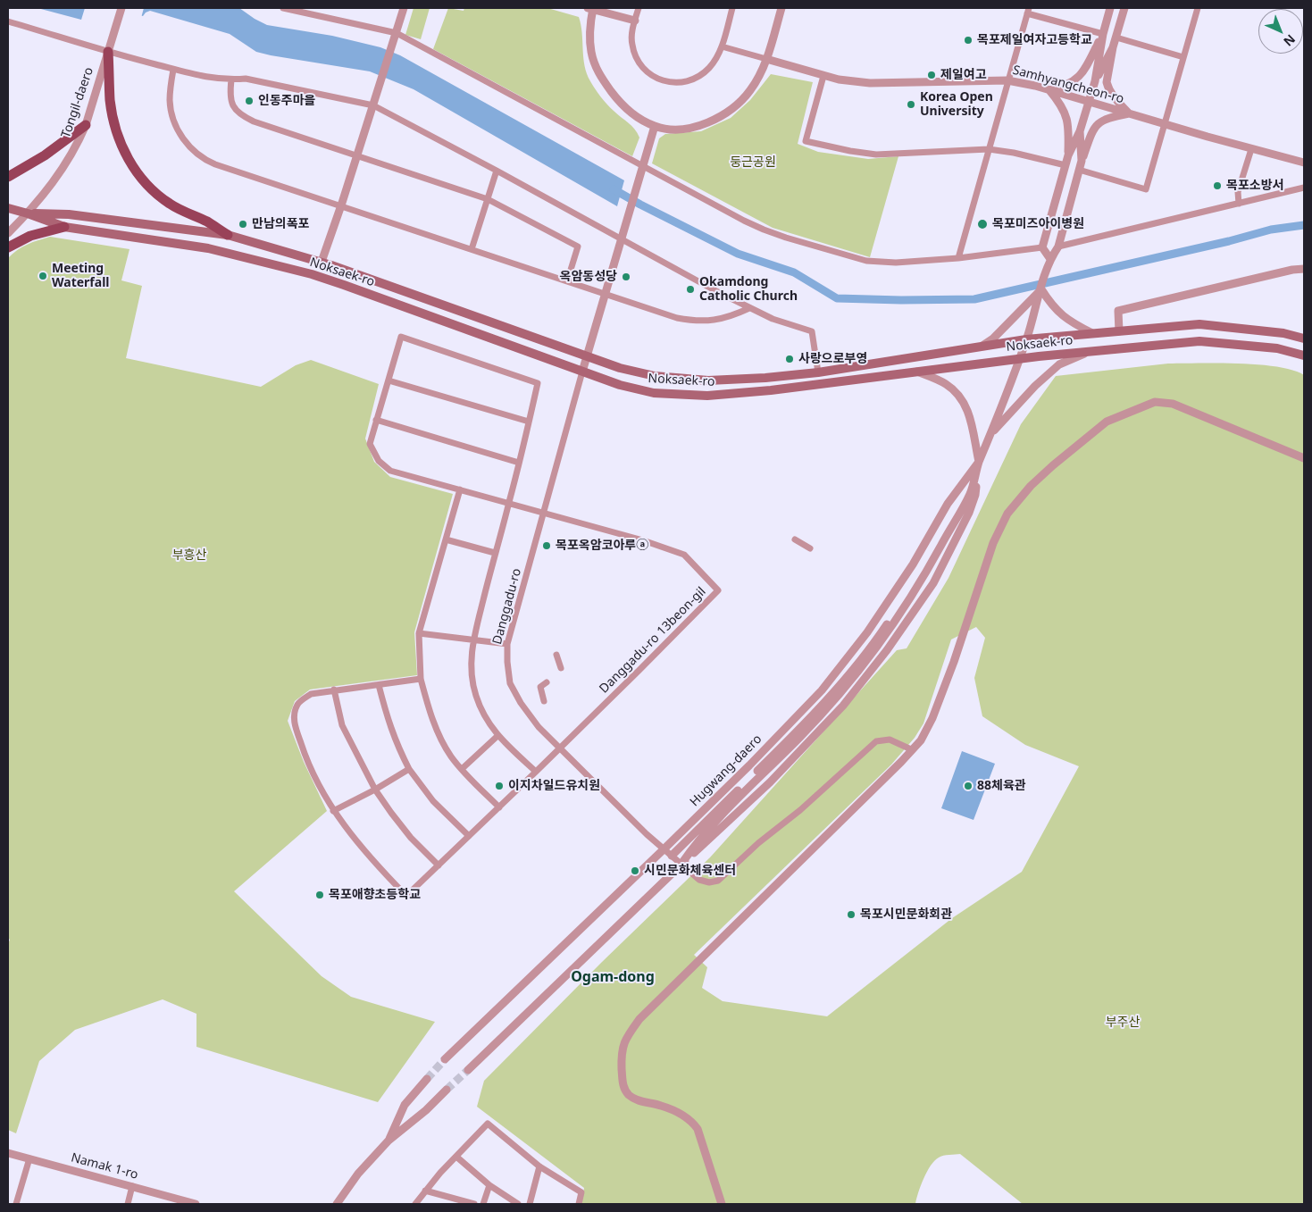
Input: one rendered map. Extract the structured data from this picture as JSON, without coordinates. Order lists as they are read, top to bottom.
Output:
{
  "streets": {
    "main road": ["Noksaek-ro"],
    "street": [
      "Samhyangcheon-ro",
      "Tongil-daero",
      "Danggadu-ro",
      "Danggadu-ro 13beon-gil",
      "Hugwang-daero",
      "Namak 1-ro"
    ]
  },
  "crossings": [
    ["Samhyangcheon-ro", "Hugwang-daero"],
    ["Tongil-daero", "Noksaek-ro"],
    ["Noksaek-ro", "Danggadu-ro"],
    ["Noksaek-ro", "Hugwang-daero"],
    ["Danggadu-ro", "Danggadu-ro 13beon-gil"],
    ["Danggadu-ro", "Hugwang-daero"]
  ],
  "districts": ["Ogam-dong"],
  "parks": ["둥근공원", "부흥산", "부주산"],
  "places": [
    "목포제일여자고등학교",
    "제일여고",
    "인동주마을",
    "Korea Open University",
    "목포소방서",
    "만남의폭포",
    "목포미즈아이병원",
    "Meeting Waterfall",
    "옥암동성당",
    "Okamdong Catholic Church",
    "사랑으로부영",
    "목포옥암코아루ⓐ",
    "이지차일드유치원",
    "88체육관",
    "시민문화체육센터",
    "목포애향초등학교",
    "목포시민문화회관"
  ],
  "north": "bottom right"
}
